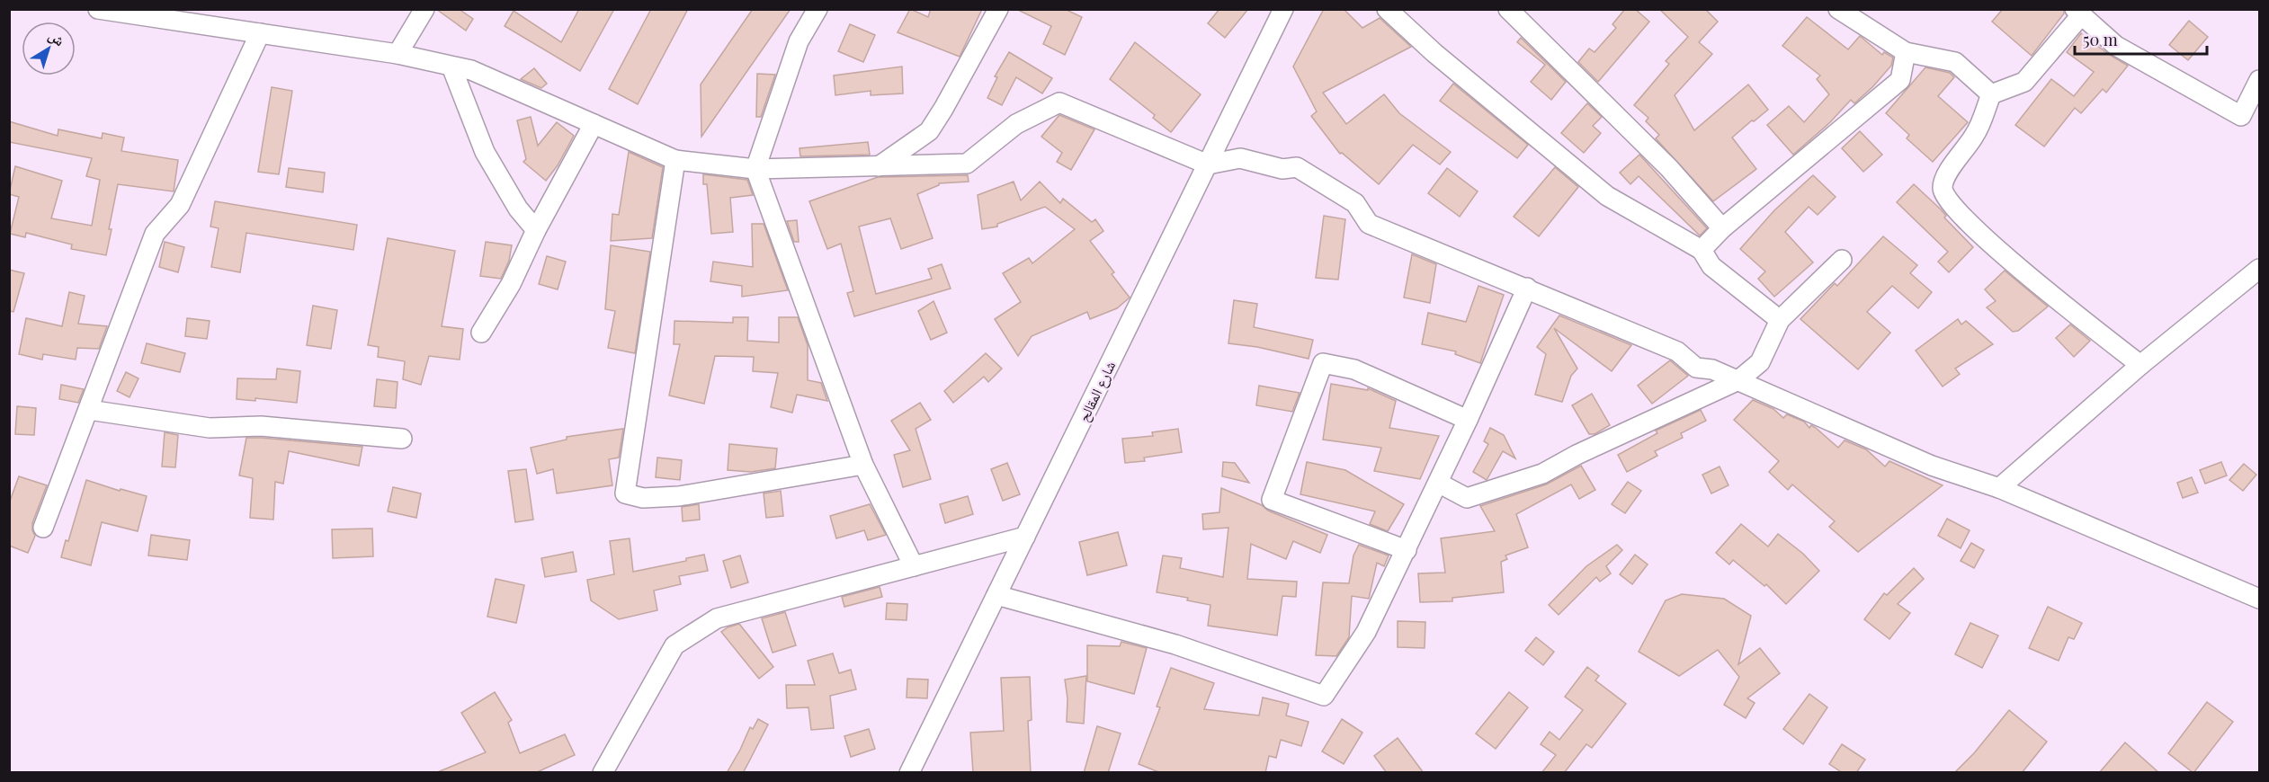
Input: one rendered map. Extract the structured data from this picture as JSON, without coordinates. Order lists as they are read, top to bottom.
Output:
{
  "streets": {
    "street": ["شارع المقالح"]
  },
  "scale_bar": "50 m",
  "north": "top right"
}
